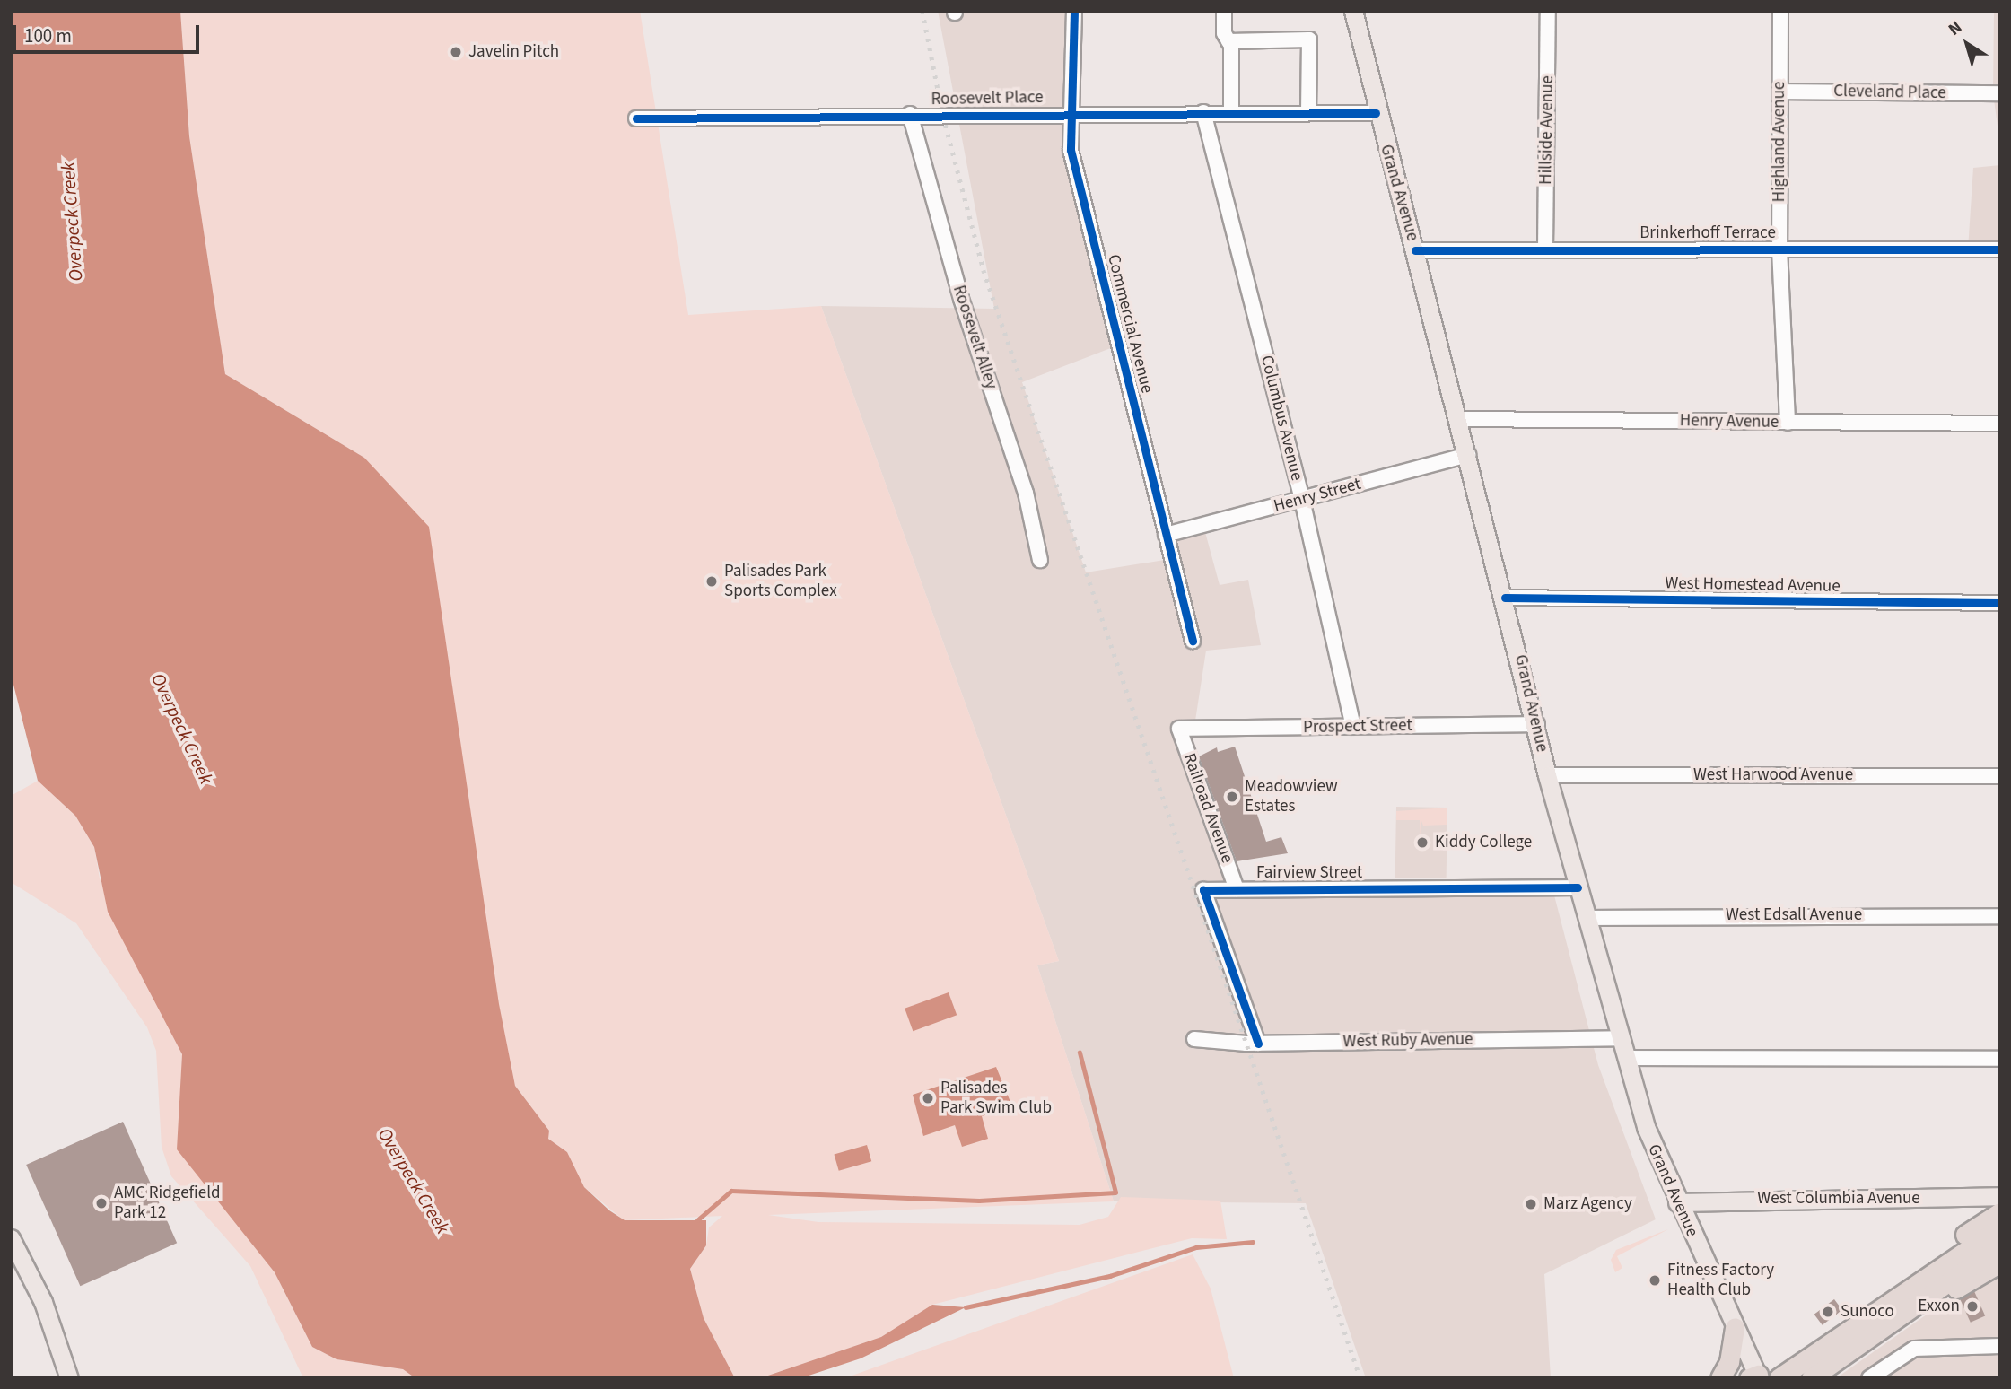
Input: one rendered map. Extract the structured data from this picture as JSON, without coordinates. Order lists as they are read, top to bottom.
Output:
{
  "streets": {
    "main road": ["Grand Avenue", "West Columbia Avenue"],
    "street": [
      "Cleveland Place",
      "Roosevelt Place",
      "Hillside Avenue",
      "Highland Avenue",
      "Brinkerhoff Terrace",
      "Commercial Avenue",
      "Roosevelt Alley",
      "Columbus Avenue",
      "Henry Avenue",
      "Henry Street",
      "West Homestead Avenue",
      "Prospect Street",
      "West Harwood Avenue",
      "Railroad Avenue",
      "Fairview Street",
      "West Edsall Avenue",
      "West Ruby Avenue"
    ]
  },
  "crossings": [
    ["Cleveland Place", "Highland Avenue"],
    ["Roosevelt Place", "Grand Avenue"],
    ["Roosevelt Place", "Commercial Avenue"],
    ["Roosevelt Place", "Roosevelt Alley"],
    ["Roosevelt Place", "Columbus Avenue"],
    ["Hillside Avenue", "Brinkerhoff Terrace"],
    ["Highland Avenue", "Brinkerhoff Terrace"],
    ["Highland Avenue", "Henry Avenue"],
    ["Grand Avenue", "Brinkerhoff Terrace"],
    ["Grand Avenue", "Henry Avenue"],
    ["Grand Avenue", "Henry Street"],
    ["Grand Avenue", "West Homestead Avenue"],
    ["Grand Avenue", "Prospect Street"],
    ["Grand Avenue", "West Harwood Avenue"],
    ["Grand Avenue", "Fairview Street"],
    ["Grand Avenue", "West Edsall Avenue"],
    ["Grand Avenue", "West Ruby Avenue"],
    ["Grand Avenue", "West Columbia Avenue"],
    ["Commercial Avenue", "Henry Street"],
    ["Columbus Avenue", "Henry Street"],
    ["Columbus Avenue", "Prospect Street"],
    ["Prospect Street", "Railroad Avenue"],
    ["Railroad Avenue", "Fairview Street"],
    ["Fairview Street", "West Ruby Avenue"]
  ],
  "water": ["Overpeck Creek"],
  "places": [
    "Javelin Pitch",
    "Palisades Park Sports Complex",
    "Meadowview Estates",
    "Kiddy College",
    "Palisades Park Swim Club",
    "AMC Ridgefield Park 12",
    "Marz Agency",
    "Fitness Factory Health Club",
    "Exxon",
    "Sunoco"
  ],
  "scale_bar": "100 m",
  "north": "top left"
}
